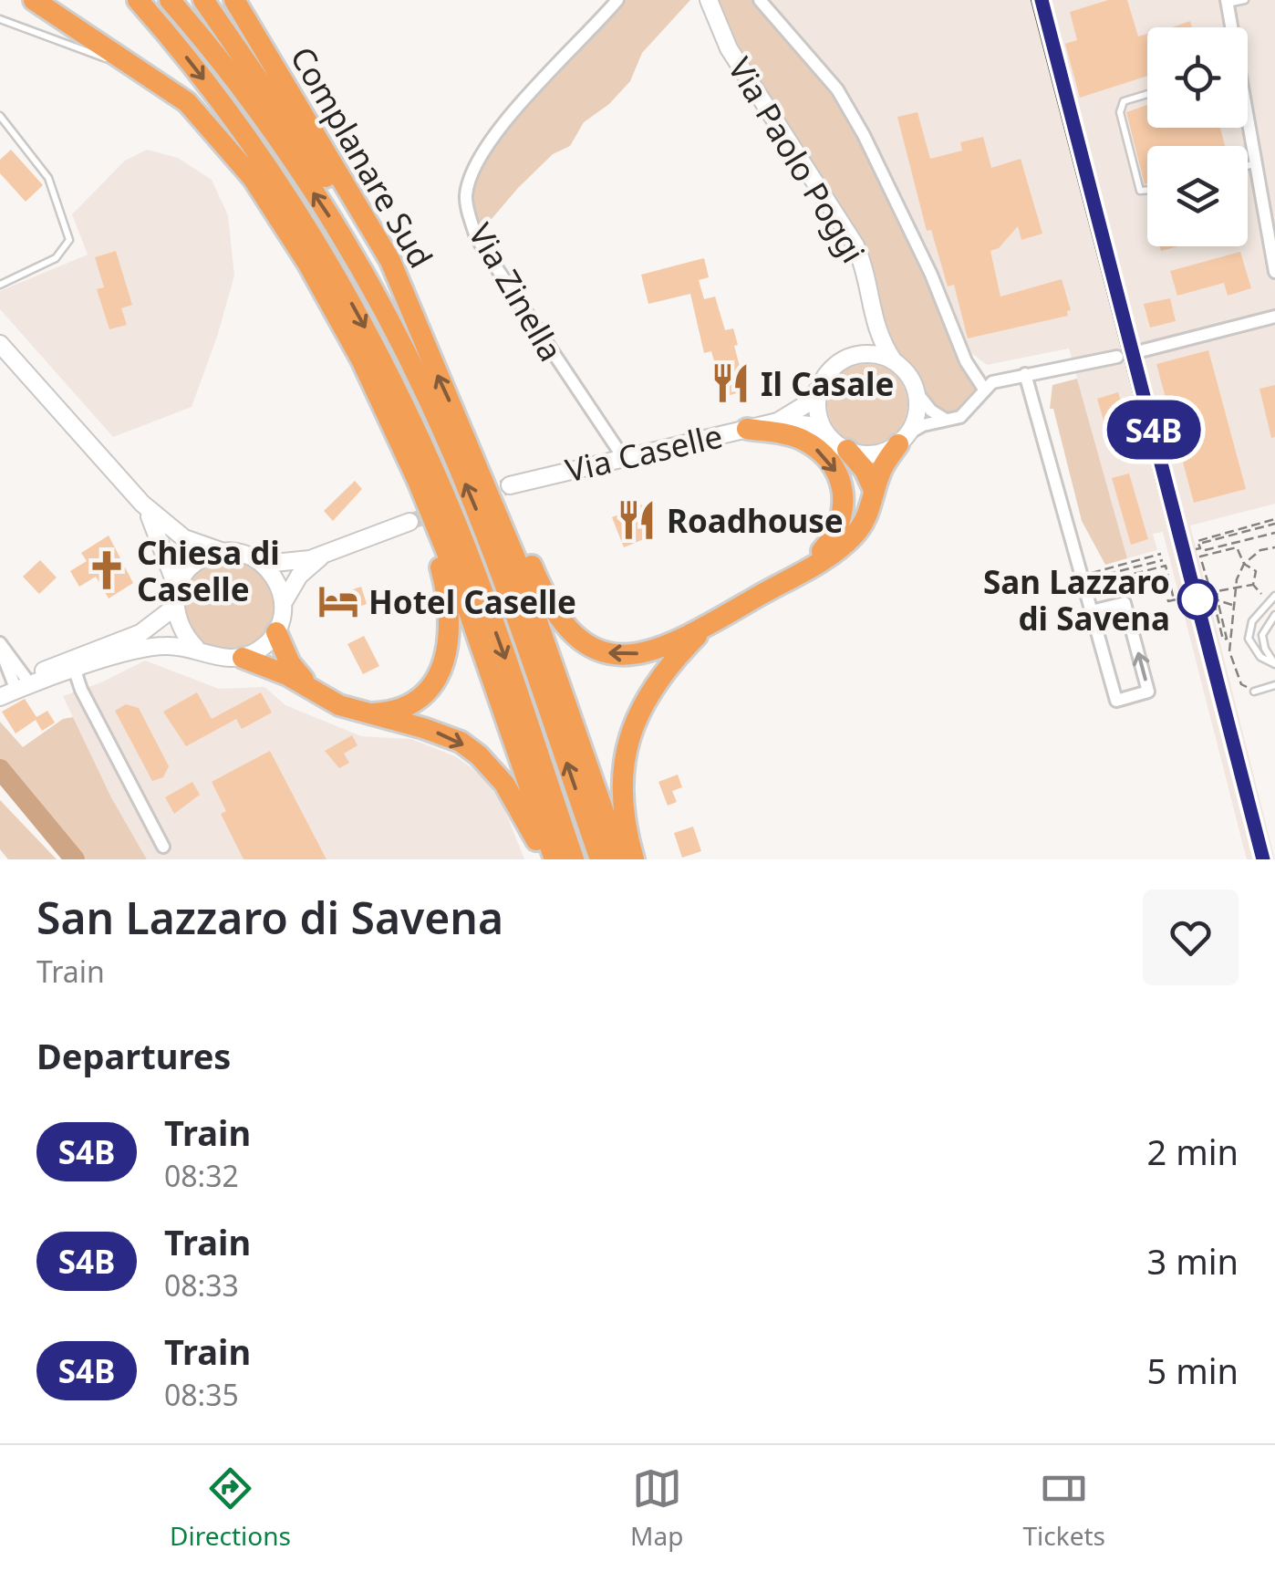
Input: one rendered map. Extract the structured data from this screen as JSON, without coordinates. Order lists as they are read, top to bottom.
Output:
{
  "streets": {
    "highway": ["Complanare Sud"],
    "main road": ["Via Paolo Poggi", "Via Caselle"],
    "street": ["Via Zinella"]
  },
  "crossings": [
    ["Via Paolo Poggi", "Via Caselle"],
    ["Via Zinella", "Via Caselle"]
  ],
  "places": {
    "restaurant": ["Il Casale", "Roadhouse"],
    "church": ["Chiesa di Caselle"],
    "other": ["San Lazzaro di Savena"],
    "hotel": ["Hotel Caselle"]
  },
  "page": {
    "on_map": "S4B",
    "heading": [
      ["San Lazzaro di Savena", "Train"],
      "Departures"
    ],
    "list": [
      {
        "mark": "S4B",
        "name": "Train",
        "note": "08:32",
        "value": "2 min"
      },
      {
        "mark": "S4B",
        "name": "Train",
        "note": "08:33",
        "value": "3 min"
      },
      {
        "mark": "S4B",
        "name": "Train",
        "note": "08:35",
        "value": "5 min"
      }
    ],
    "tabs": ["Directions", "Map", "Tickets"]
  }
}
